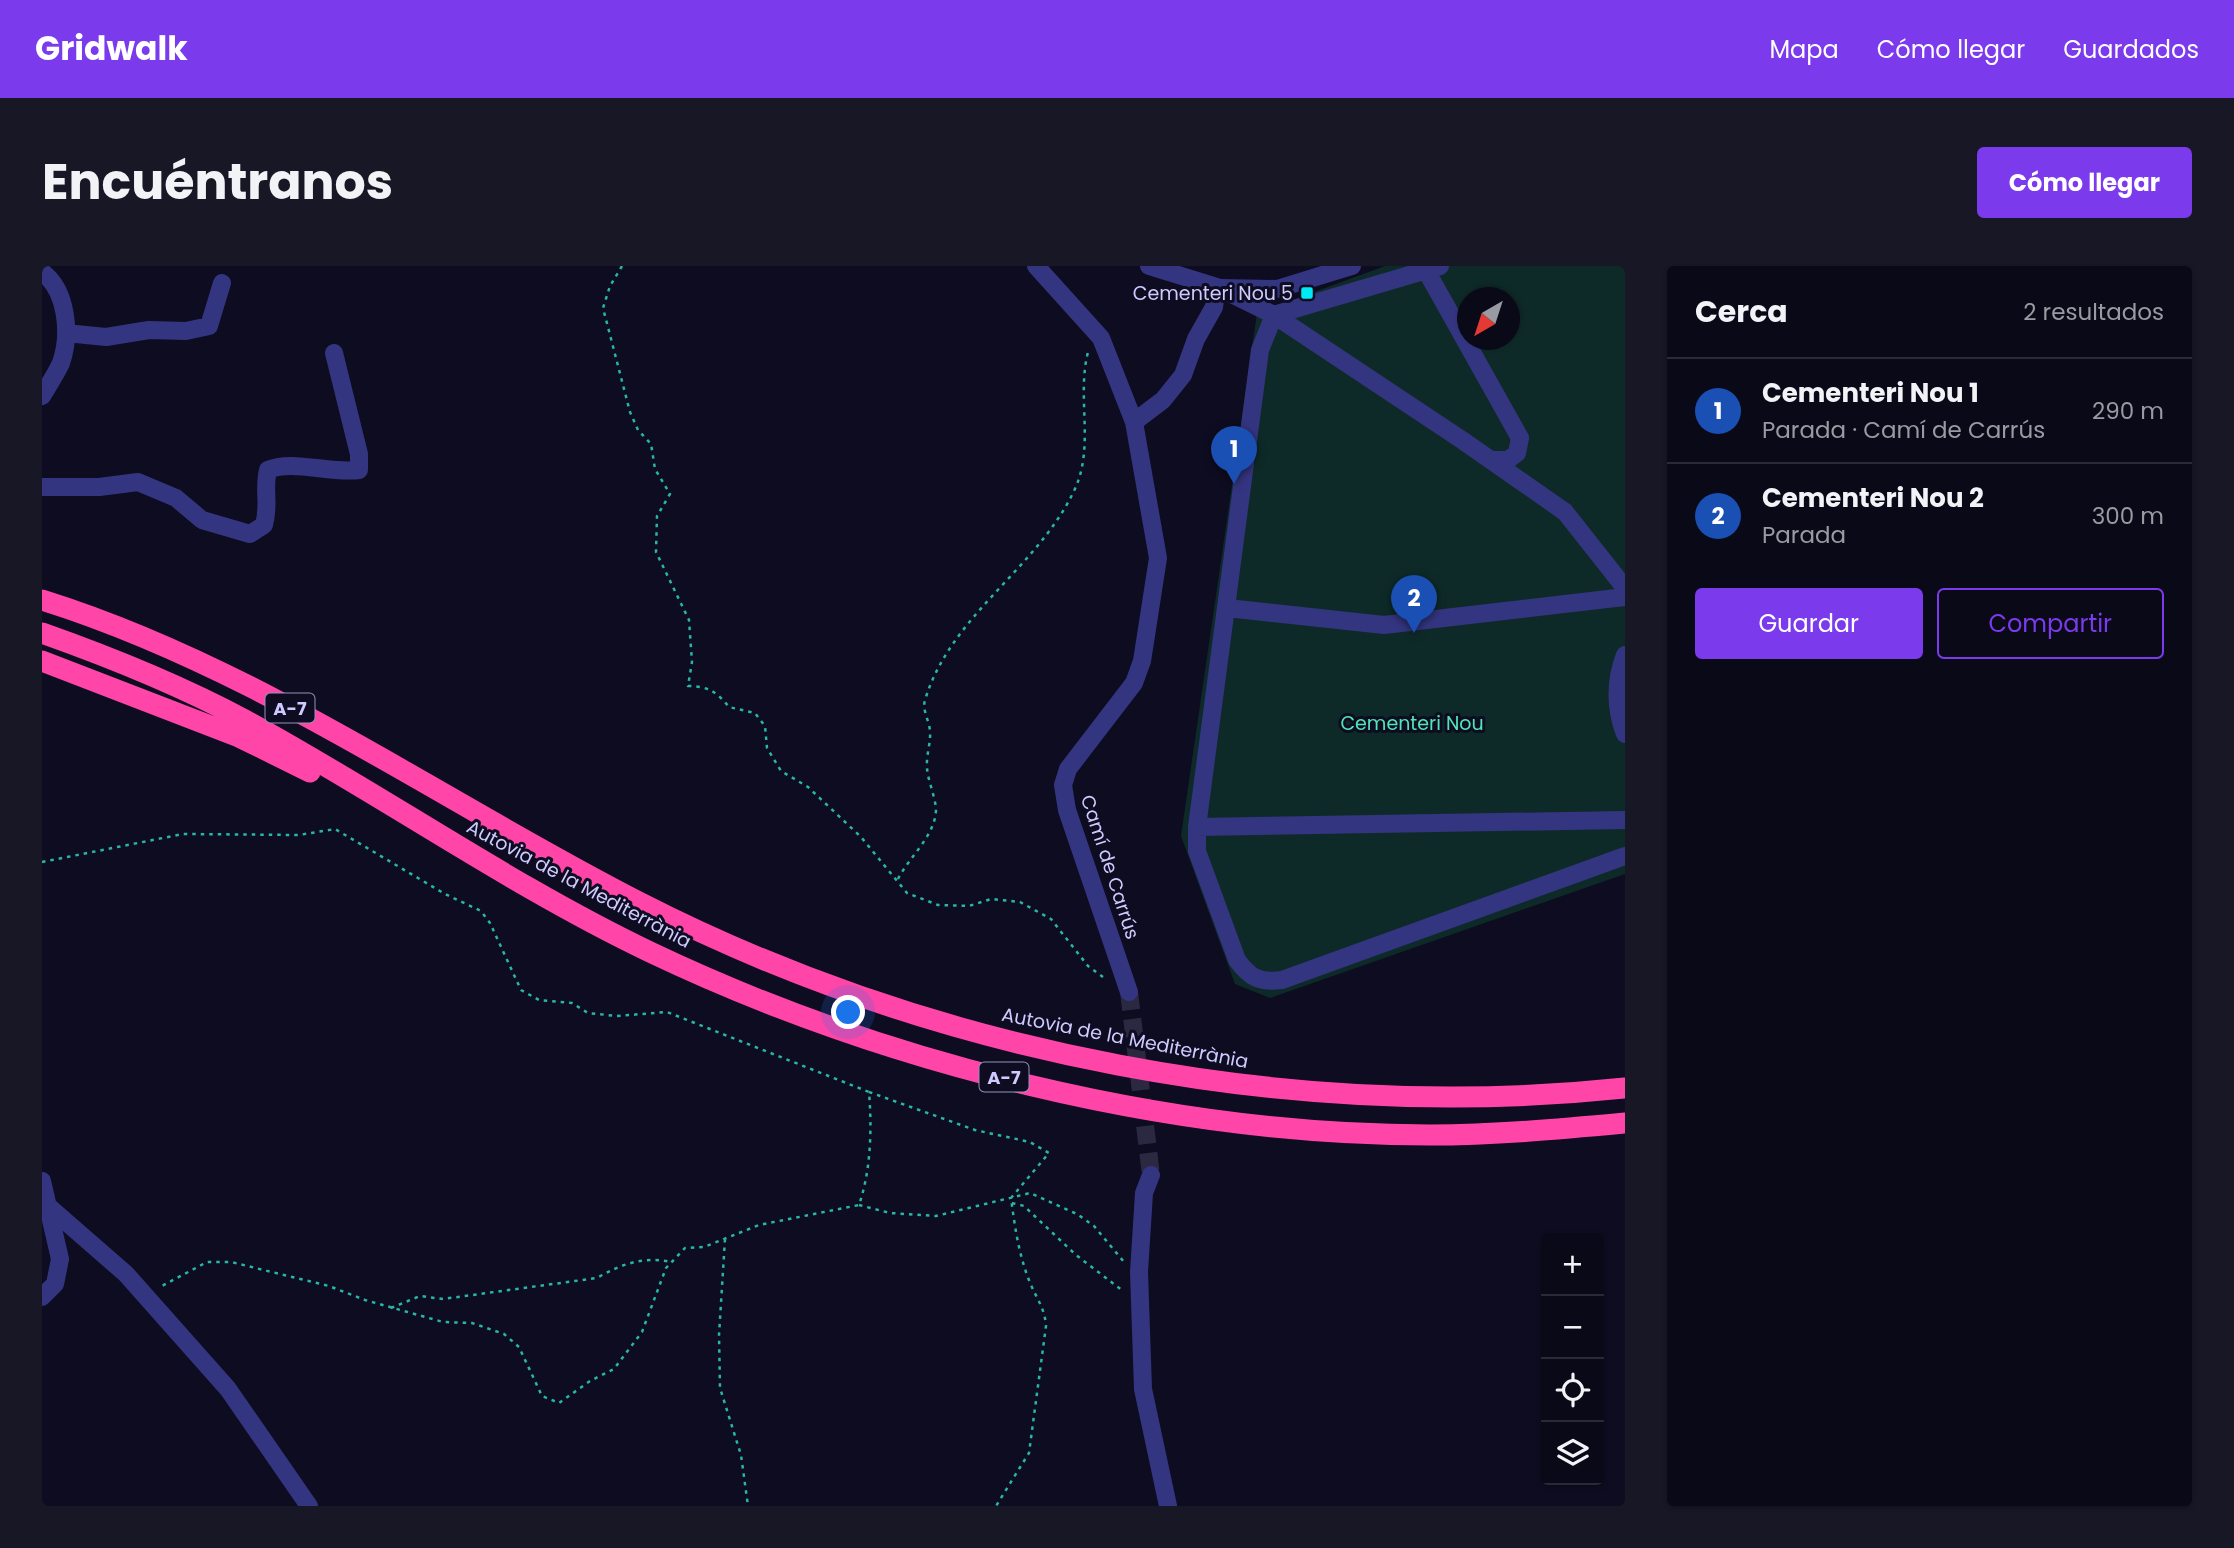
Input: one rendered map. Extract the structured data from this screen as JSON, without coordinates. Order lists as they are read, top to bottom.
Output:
{
  "streets": {
    "highway": ["A-7", "Autovia de la Mediterrània"],
    "street": ["Camí de Carrús"]
  },
  "parks": ["Cementeri Nou"],
  "places": {
    "transit": ["Cementeri Nou 5"]
  },
  "north": "bottom left",
  "page": {
    "header": "Gridwalk",
    "nav": ["Mapa", "Cómo llegar", "Guardados"],
    "title": "Encuéntranos",
    "buttons": [
      "Cómo llegar",
      ["Guardar", "Compartir"]
    ],
    "heading": ["Cerca", "2 resultados"],
    "list": [
      {
        "mark": "1",
        "name": "Cementeri Nou 1",
        "note": "Parada · Camí de Carrús",
        "value": "290 m"
      },
      {
        "mark": "2",
        "name": "Cementeri Nou 2",
        "note": "Parada",
        "value": "300 m"
      }
    ],
    "pins": ["1", "2"],
    "map_buttons": ["+", "−"]
  }
}
